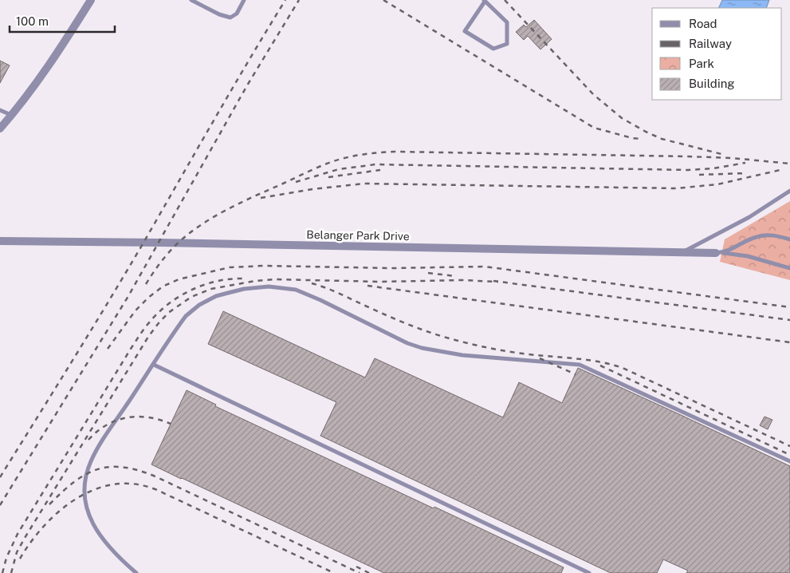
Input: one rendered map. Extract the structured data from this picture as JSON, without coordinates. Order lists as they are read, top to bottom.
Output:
{
  "streets": {
    "street": ["Belanger Park Drive"]
  },
  "legend": [
    "Road",
    "Railway",
    "Park",
    "Building"
  ],
  "scale_bar": "100 m"
}
